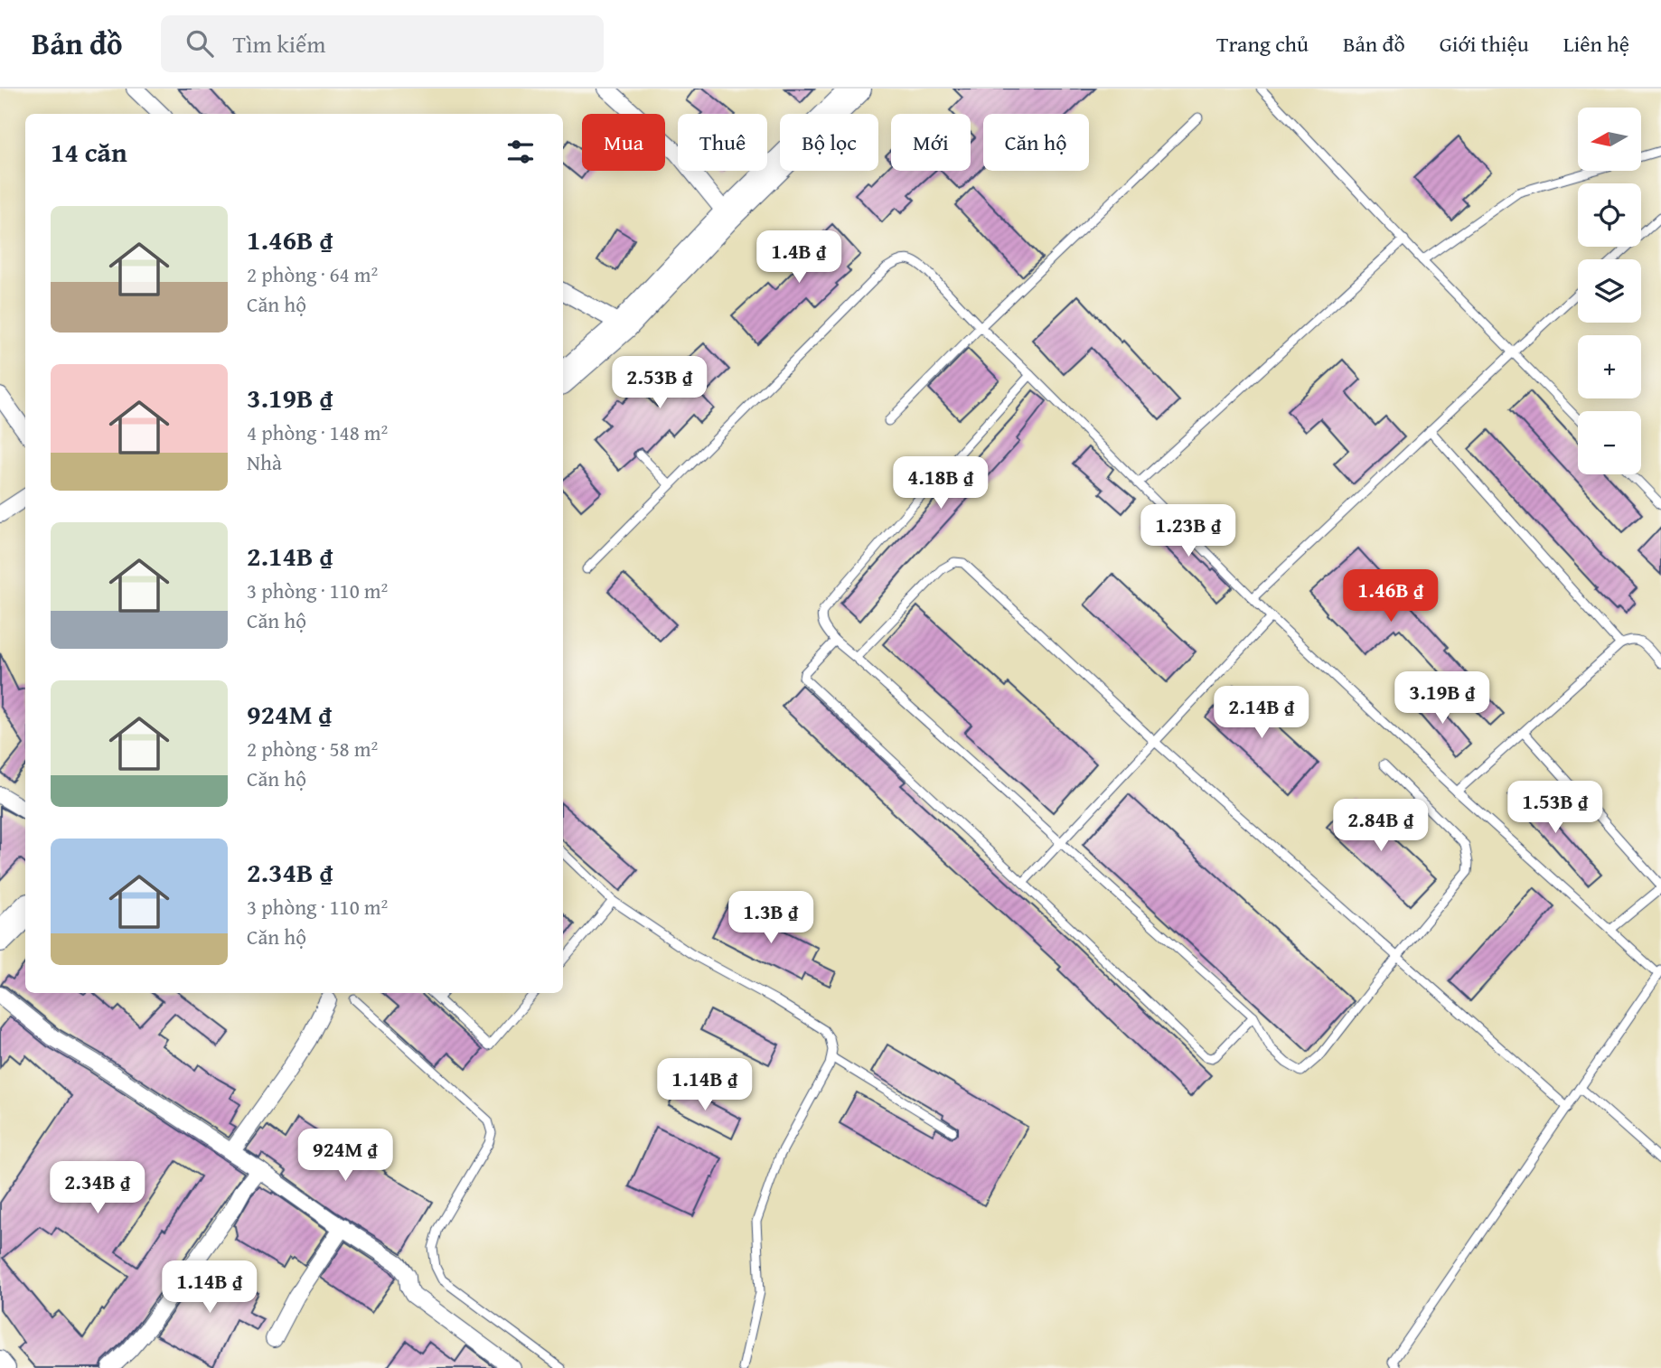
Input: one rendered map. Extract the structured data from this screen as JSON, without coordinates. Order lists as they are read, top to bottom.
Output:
{
  "north": "left",
  "page": {
    "header": "Bản đồ",
    "search": "Tìm kiếm",
    "nav": [
      "Trang chủ",
      "Bản đồ",
      "Giới thiệu",
      "Liên hệ"
    ],
    "map_buttons": ["+", "−"],
    "chip": [
      "Mua",
      "Thuê",
      "Bộ lọc",
      "Mới",
      "Căn hộ"
    ],
    "heading": "14 căn",
    "list": [
      {
        "name": "1.46B ₫",
        "note": "2 phòng · 64 m² · Căn hộ"
      },
      {
        "name": "3.19B ₫",
        "note": "4 phòng · 148 m² · Nhà"
      },
      {
        "name": "2.14B ₫",
        "note": "3 phòng · 110 m² · Căn hộ"
      },
      {
        "name": "924M ₫",
        "note": "2 phòng · 58 m² · Căn hộ"
      },
      {
        "name": "2.34B ₫",
        "note": "3 phòng · 110 m² · Căn hộ"
      }
    ],
    "price": [
      "1.4B ₫",
      "2.53B ₫",
      "4.18B ₫",
      "1.23B ₫",
      "1.46B ₫",
      "3.19B ₫",
      "2.14B ₫",
      "1.53B ₫",
      "2.84B ₫",
      "1.3B ₫",
      "1.14B ₫",
      "924M ₫",
      "2.34B ₫",
      "1.14B ₫"
    ]
  }
}
